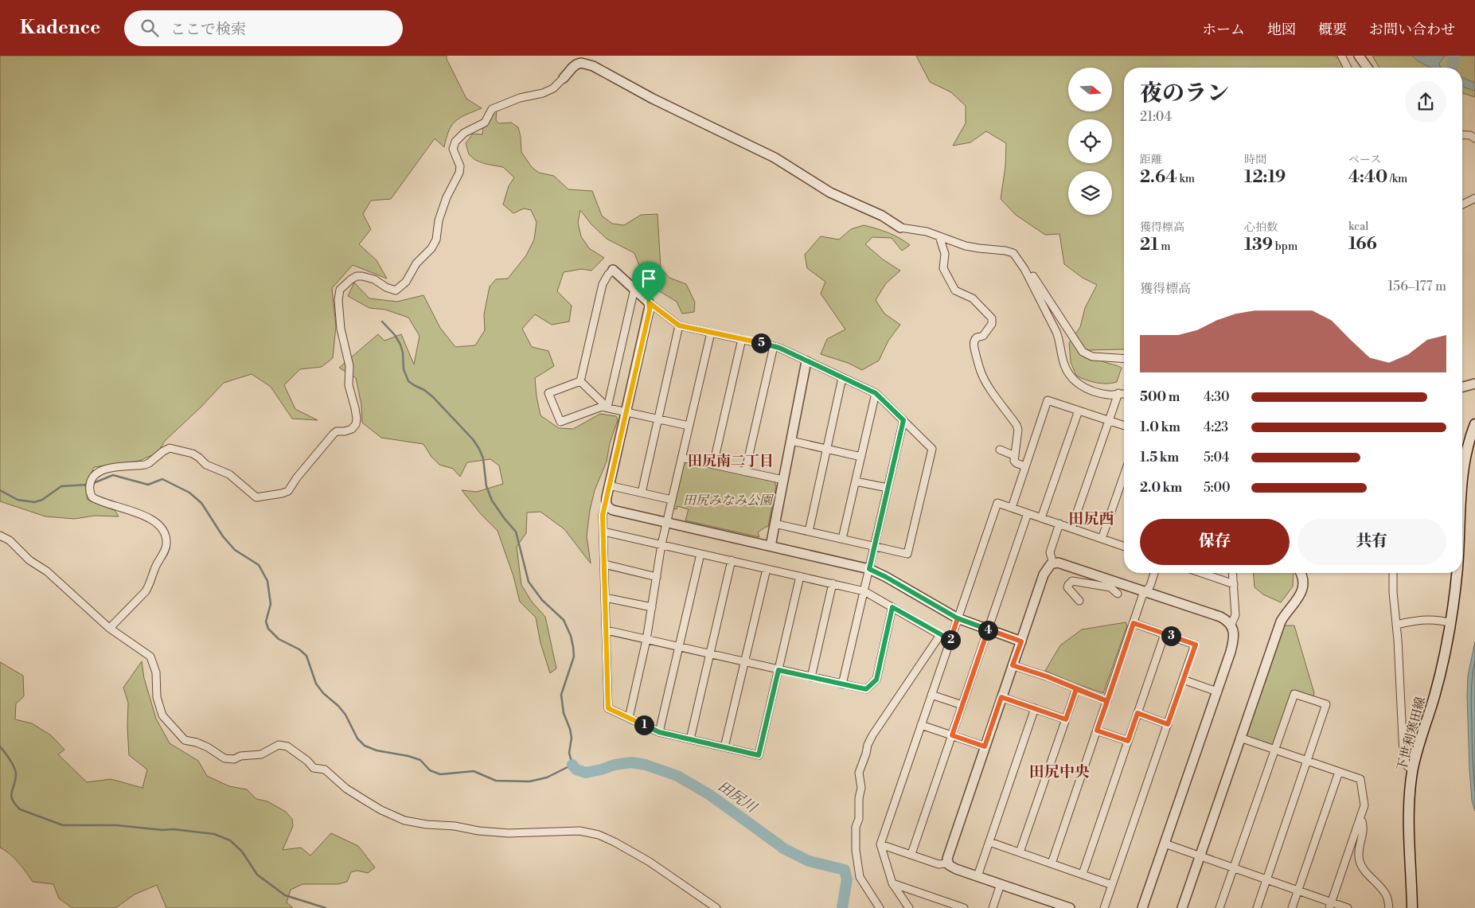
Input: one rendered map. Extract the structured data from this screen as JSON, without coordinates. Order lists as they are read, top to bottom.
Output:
{
  "streets": {
    "main road": ["下世利寒田線"]
  },
  "districts": ["田尻南二丁目", "田尻西", "田尻中央"],
  "water": ["田尻川"],
  "parks": ["田尻みなみ公園"],
  "north": "right",
  "page": {
    "header": "Kadence",
    "search": "ここで検索",
    "nav": [
      "ホーム",
      "地図",
      "概要",
      "お問い合わせ"
    ],
    "heading": ["夜のラン", "21:04"],
    "stats": [
      ["距離", "2.64 km"],
      ["時間", "12:19"],
      ["ペース", "4:40 /km"],
      ["獲得標高", "21 m"],
      ["心拍数", "139 bpm"],
      ["kcal", "166"]
    ],
    "chart": ["獲得標高", "156–177 m"],
    "pins": [
      "5",
      "4",
      "3",
      "2",
      "1"
    ],
    "list": [
      {
        "name": "500 m",
        "note": "4:30"
      },
      {
        "name": "1.0 km",
        "note": "4:23"
      },
      {
        "name": "1.5 km",
        "note": "5:04"
      },
      {
        "name": "2.0 km",
        "note": "5:00"
      }
    ],
    "buttons": ["保存", "共有"]
  }
}
